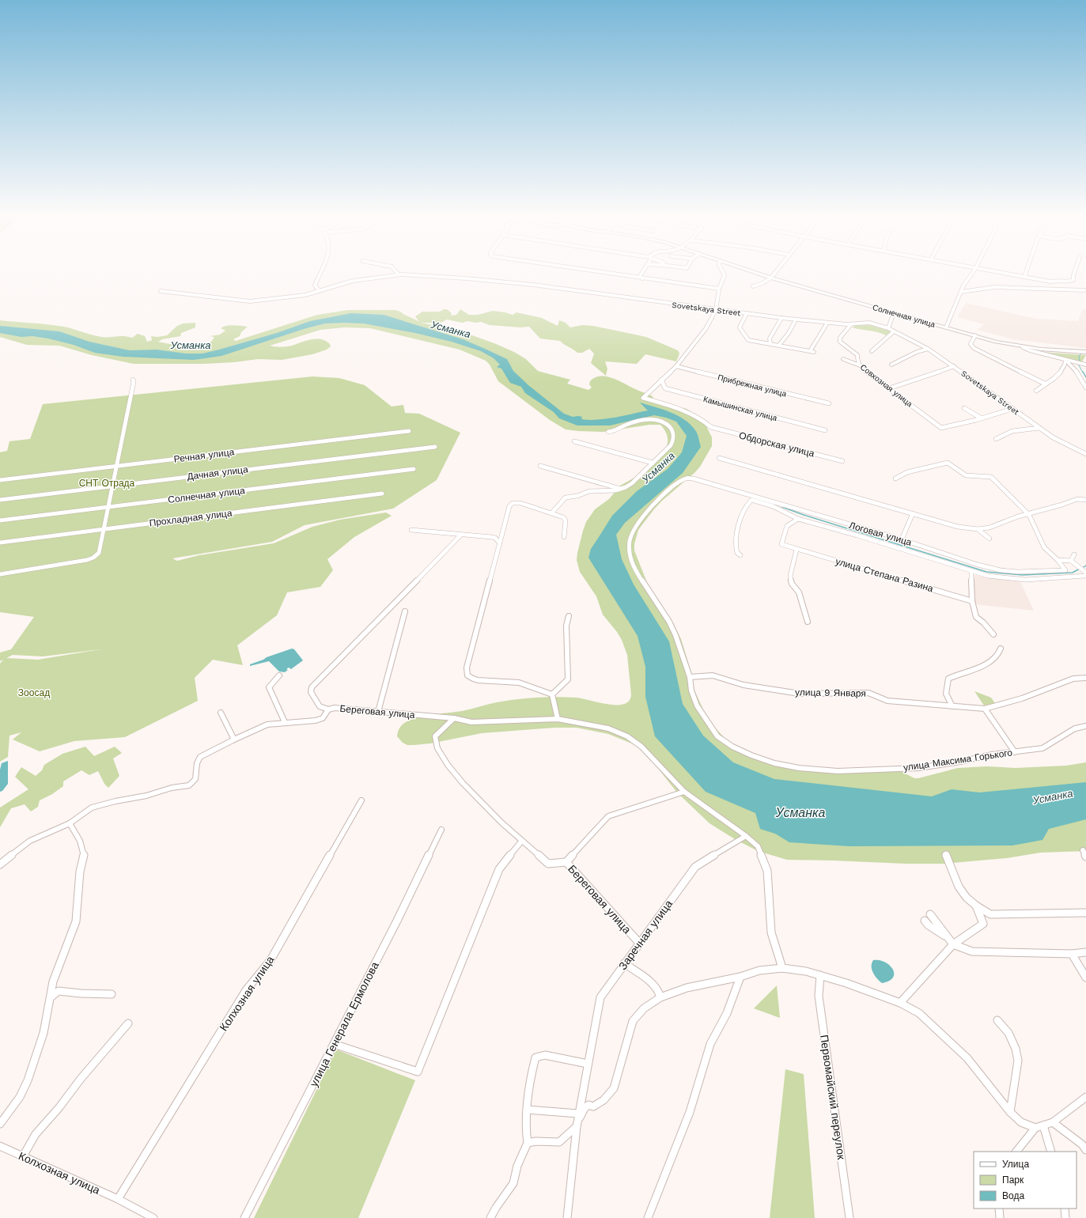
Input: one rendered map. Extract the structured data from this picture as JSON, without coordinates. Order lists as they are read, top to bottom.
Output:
{
  "streets": {
    "street": [
      "Sovetskaya Street",
      "Солнечная улица",
      "Прибрежная улица",
      "Совхозная улица",
      "Камышинская улица",
      "Обдорская улица",
      "Речная улица",
      "Дачная улица",
      "Прохладная улица",
      "Логовая улица",
      "улица Степана Разина",
      "улица 9 Января",
      "Береговая улица",
      "улица Максима Горького",
      "Заречная улица",
      "Колхозная улица",
      "улица Генерала Ермолова",
      "Первомайский переулок"
    ]
  },
  "crossings": [
    ["Sovetskaya Street", "Совхозная улица"],
    ["Камышинская улица", "Обдорская улица"],
    ["Логовая улица", "улица Максима Горького"],
    ["улица 9 Января", "улица Максима Горького"],
    ["Береговая улица", "Заречная улица"],
    ["Заречная улица", "Первомайский переулок"]
  ],
  "water": ["Усманка"],
  "parks": ["СНТ Отрада", "Зоосад"],
  "legend": ["Улица", "Парк", "Вода"]
}
